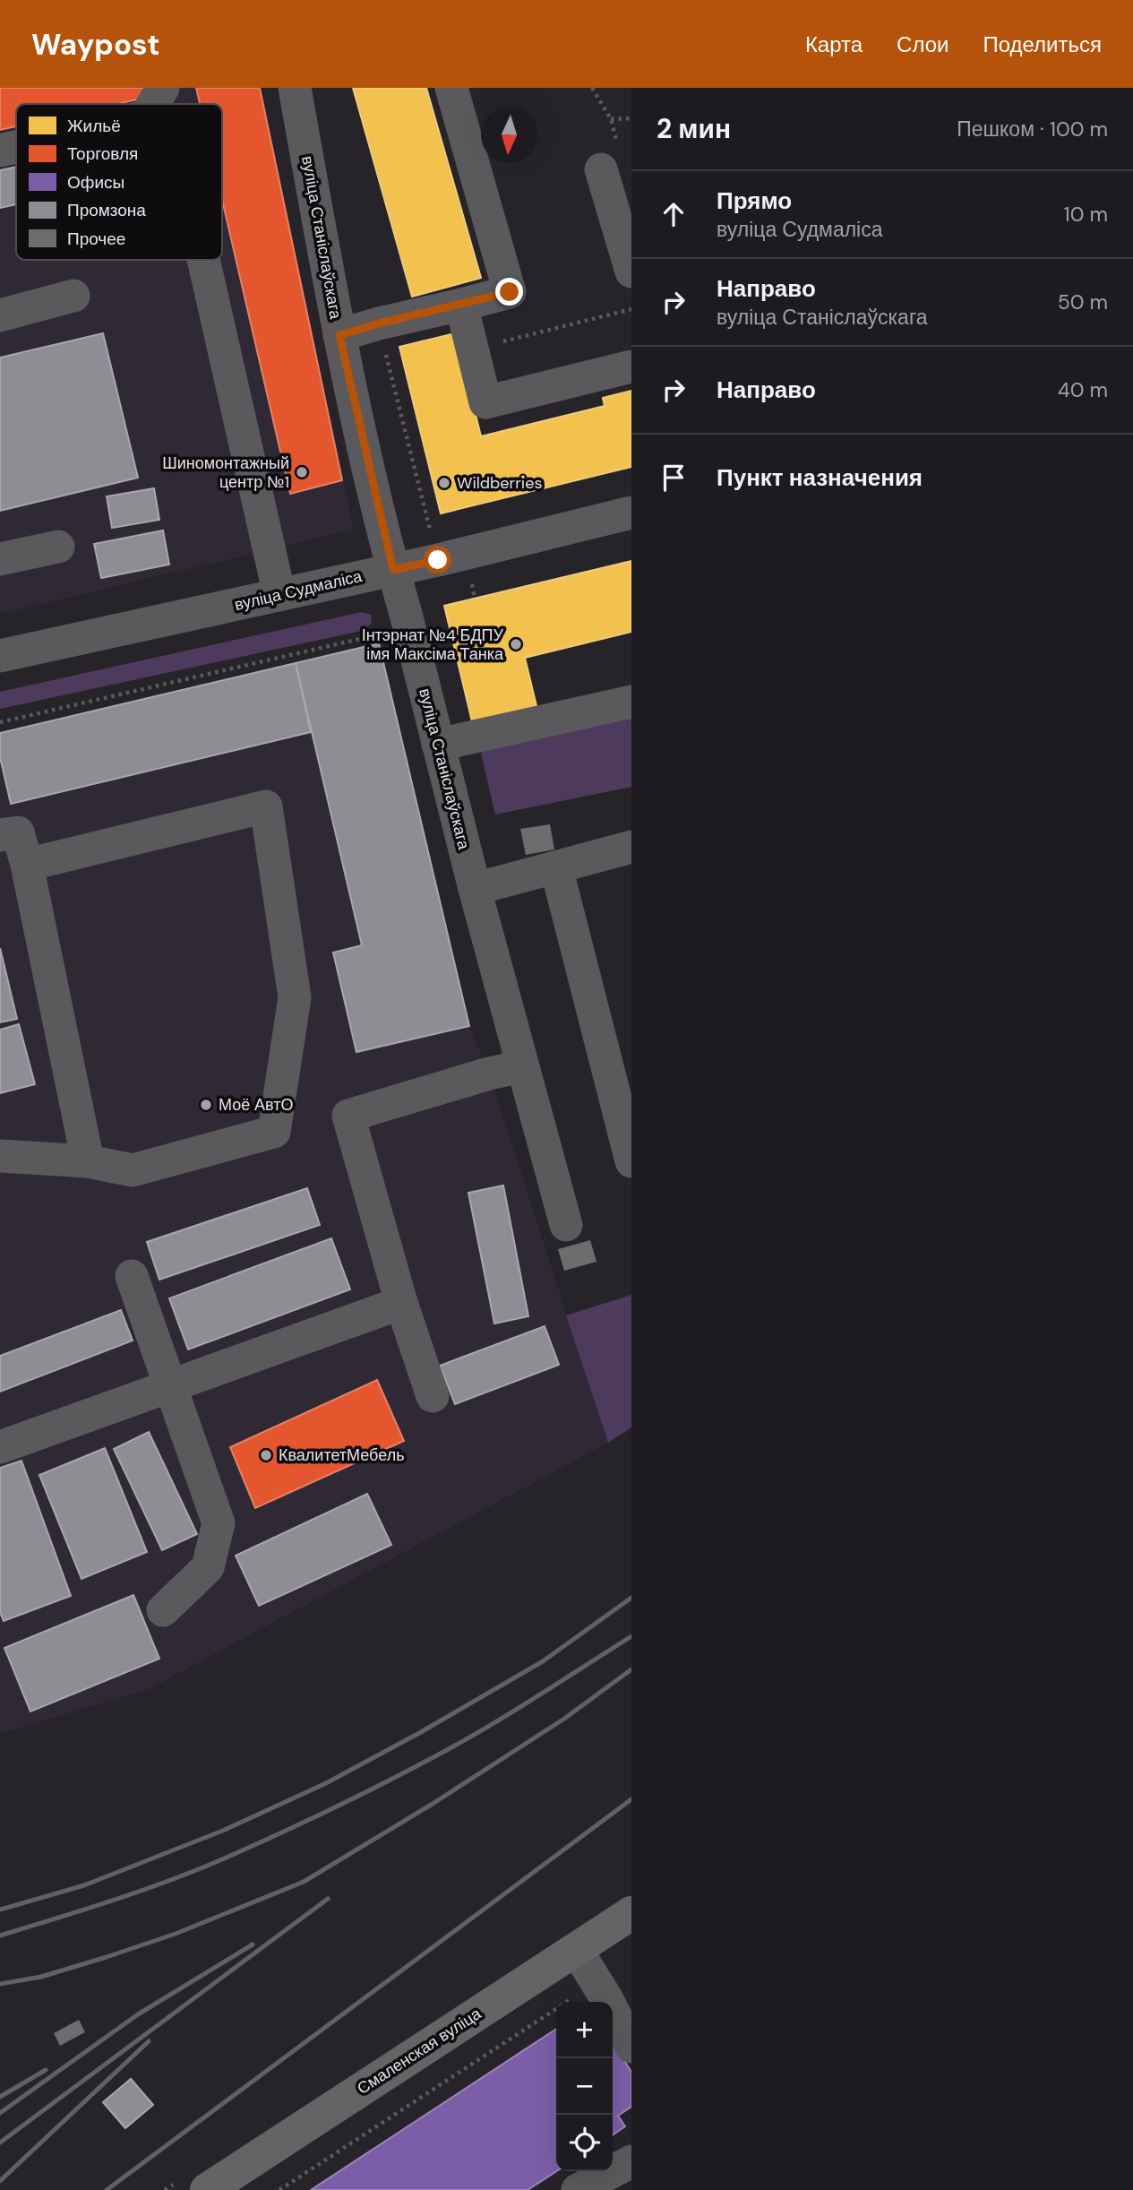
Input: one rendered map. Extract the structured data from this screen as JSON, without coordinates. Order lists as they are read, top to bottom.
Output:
{
  "streets": {
    "main road": ["Смаленская вуліца"],
    "street": ["вуліца Станіслаўскага", "вуліца Судмаліса"]
  },
  "crossings": [
    ["вуліца Станіслаўскага", "вуліца Судмаліса"]
  ],
  "places": [
    "Шиномонтажный центр №1",
    "Wildberries",
    "Інтэрнат №4 БДПУ імя Максіма Танка",
    "Моё АвтО",
    "КвалитетМебель"
  ],
  "legend": [
    "Жильё",
    "Торговля",
    "Офисы",
    "Промзона",
    "Прочее"
  ],
  "north": "bottom",
  "page": {
    "header": "Waypost",
    "nav": ["Карта", "Слои", "Поделиться"],
    "heading": ["2 мин", "Пешком · 100 m"],
    "list": [
      ["Прямо", "вуліца Судмаліса", "10 m"],
      ["Направо", "вуліца Станіслаўскага", "50 m"],
      ["Направо", "40 m"],
      "Пункт назначения"
    ],
    "map_buttons": ["+", "−"]
  }
}
